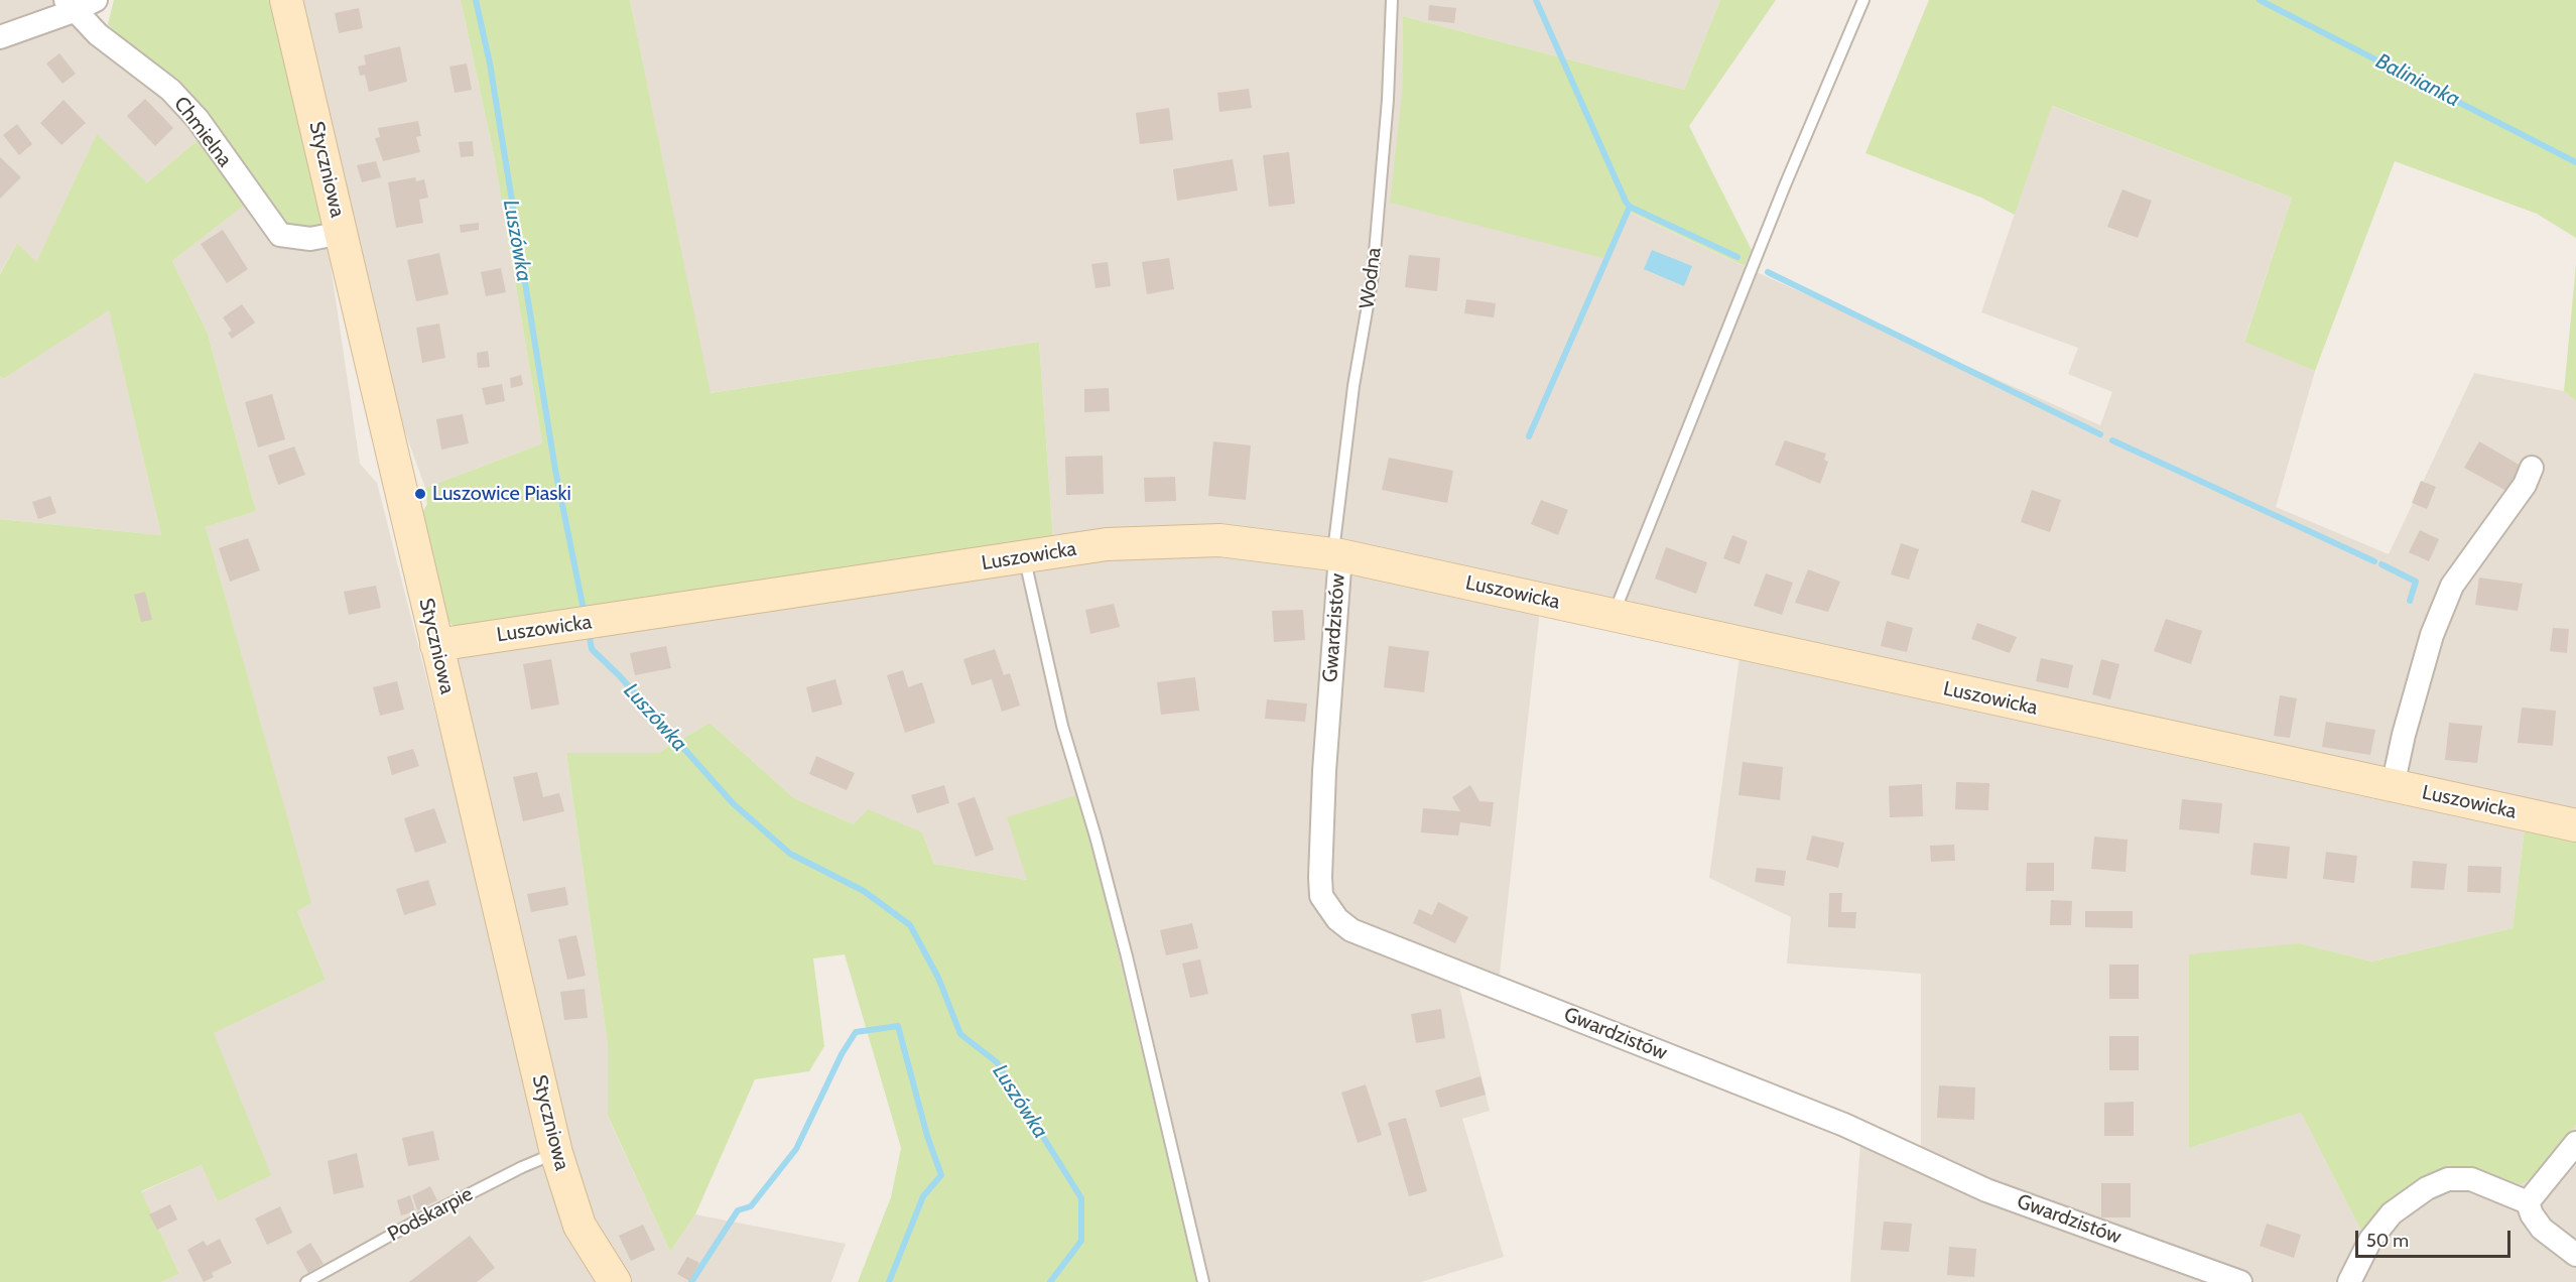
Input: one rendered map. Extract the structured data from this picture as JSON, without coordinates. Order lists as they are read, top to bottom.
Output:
{
  "streets": {
    "street": [
      "Chmielna",
      "Styczniowa",
      "Luszowicka",
      "Gwardzistów"
    ],
    "lane": ["Wodna", "Podskarpie"]
  },
  "crossings": [
    ["Chmielna", "Styczniowa"],
    ["Styczniowa", "Luszowicka"],
    ["Styczniowa", "Podskarpie"],
    ["Wodna", "Luszowicka"],
    ["Wodna", "Gwardzistów"],
    ["Luszowicka", "Gwardzistów"]
  ],
  "water": ["Balinianka", "Luszówka"],
  "places": ["Luszowice Piaski"],
  "scale_bar": "50 m"
}
